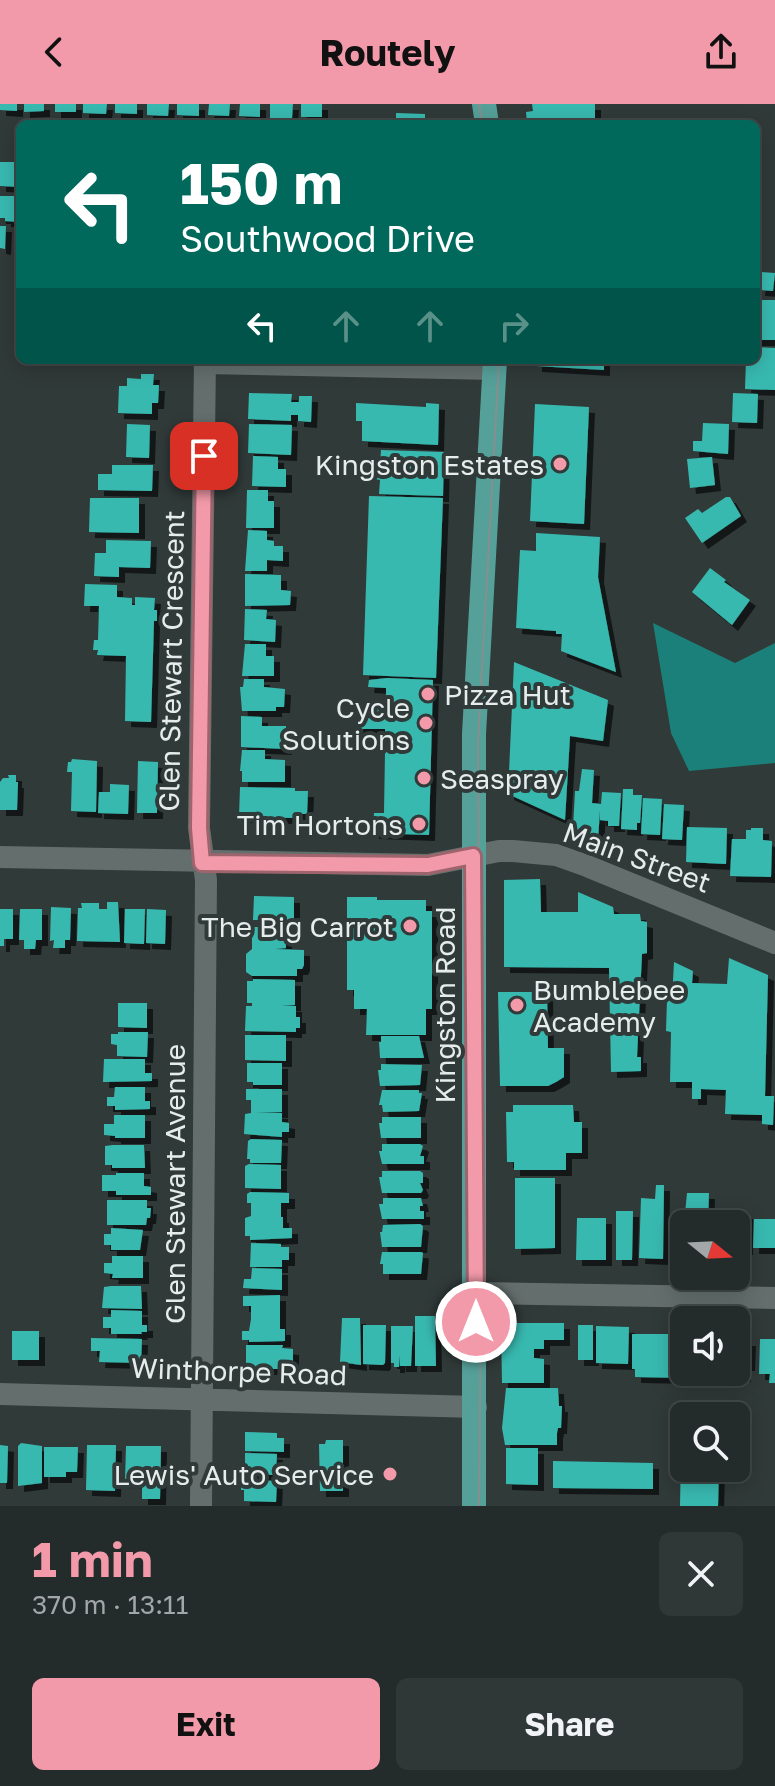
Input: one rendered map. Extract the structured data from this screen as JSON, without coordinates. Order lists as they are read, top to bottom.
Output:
{
  "streets": {
    "main road": ["Kingston Road"],
    "street": [
      "Glen Stewart Crescent",
      "Main Street",
      "Glen Stewart Avenue",
      "Winthorpe Road"
    ]
  },
  "crossings": [
    ["Glen Stewart Crescent", "Main Street"],
    ["Glen Stewart Crescent", "Kingston Road"],
    ["Glen Stewart Crescent", "Glen Stewart Avenue"],
    ["Main Street", "Kingston Road"],
    ["Main Street", "Glen Stewart Avenue"],
    ["Kingston Road", "Winthorpe Road"],
    ["Glen Stewart Avenue", "Winthorpe Road"]
  ],
  "places": [
    "Kingston Estates",
    "Pizza Hut",
    "Cycle Solutions",
    "Seaspray",
    "Tim Hortons",
    "The Big Carrot",
    "Bumblebee Academy",
    "Lewis' Auto Service"
  ],
  "north": "right",
  "page": {
    "header": "Routely",
    "turn": ["150 m", "Southwood Drive"],
    "heading": ["1 min", "370 m · 13:11"],
    "buttons": ["Exit", "Share"]
  }
}
